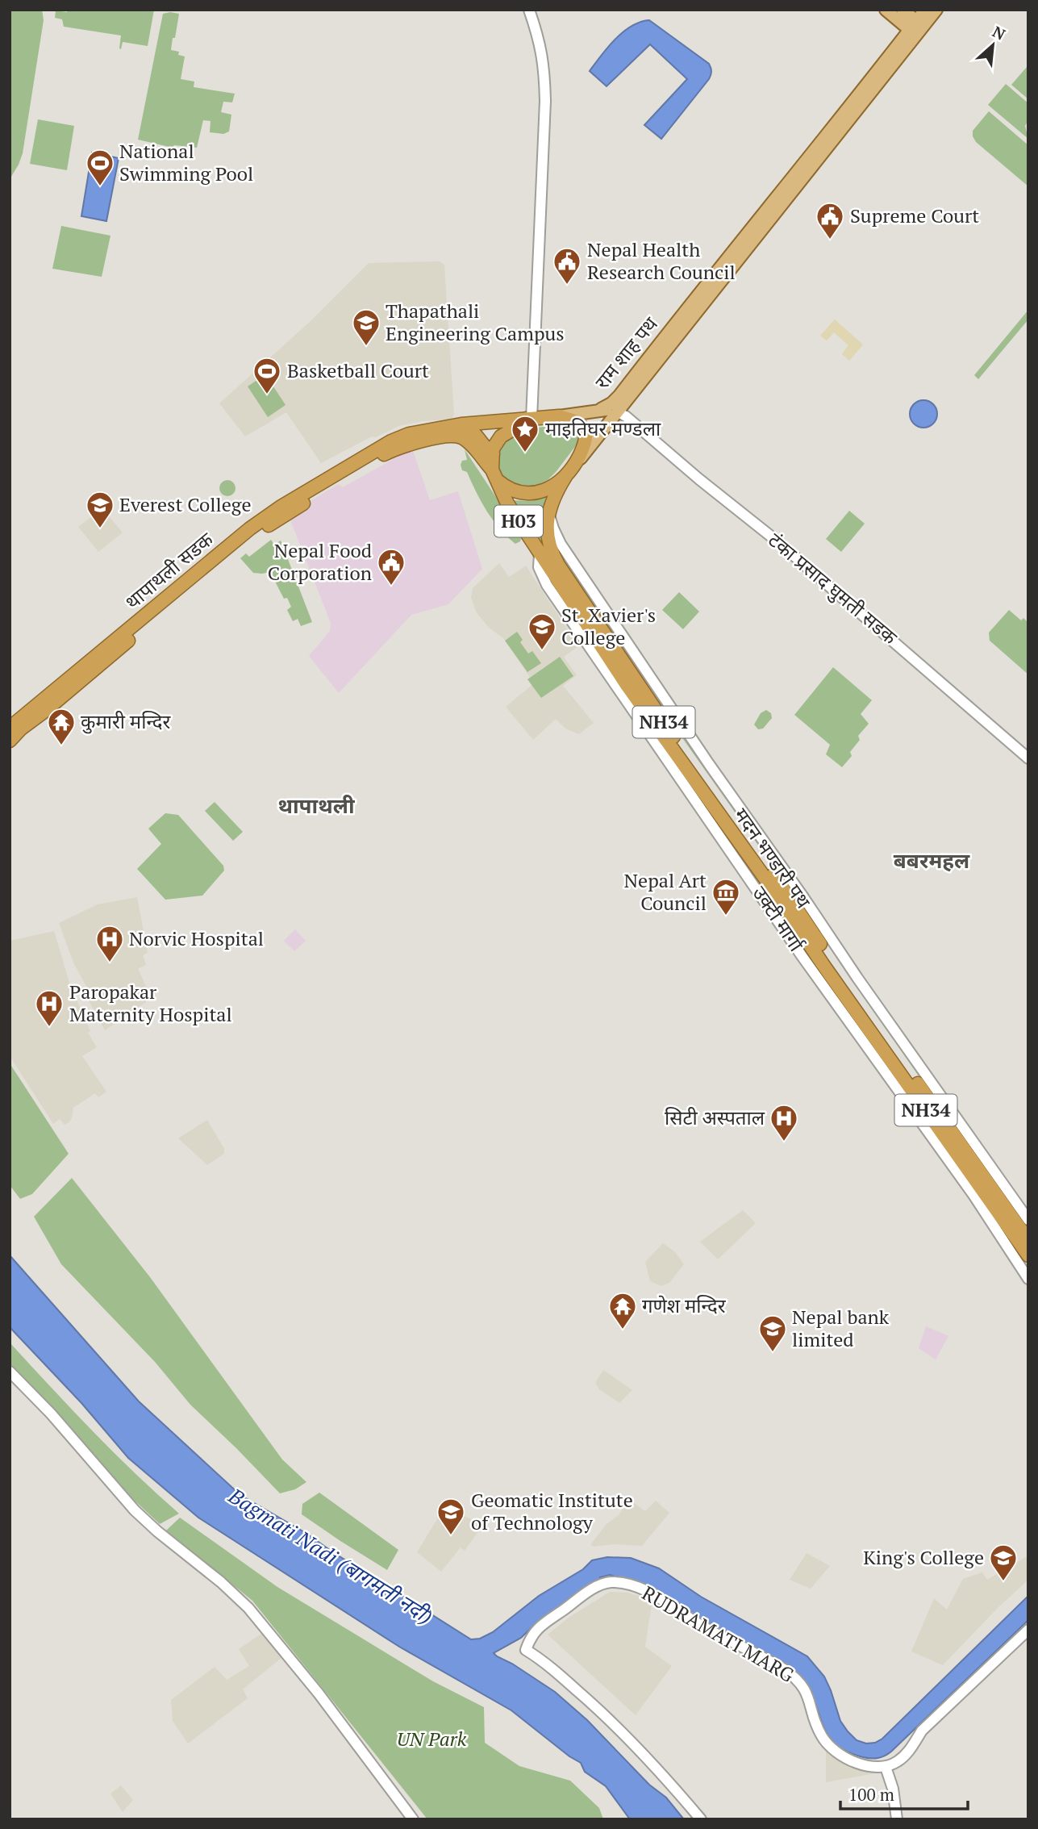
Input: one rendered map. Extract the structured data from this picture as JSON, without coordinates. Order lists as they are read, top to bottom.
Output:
{
  "streets": {
    "highway": [
      "H03",
      "थापाथली सडक",
      "NH34",
      "मदन भण्डारी पथ"
    ],
    "main road": ["राम शाह पथ"],
    "street": ["टंका प्रसाद घुमती सडक", "उक्टी मार्गा", "RUDRAMATI MARG"]
  },
  "crossings": [
    ["राम शाह पथ", "टंका प्रसाद घुमती सडक"],
    ["थापाथली सडक", "मदन भण्डारी पथ"],
    ["मदन भण्डारी पथ", "उक्टी मार्गा"]
  ],
  "districts": ["थापाथली", "बबरमहल"],
  "water": ["Bagmati Nadi (बागमती नदी)"],
  "parks": ["UN Park"],
  "places": {
    "sports": ["National Swimming Pool", "Basketball Court"],
    "public building": ["Supreme Court", "Nepal Health Research Council", "Nepal Food Corporation"],
    "school or university": [
      "Thapathali Engineering Campus",
      "Everest College",
      "St. Xavier's College",
      "Nepal bank limited",
      "Geomatic Institute of Technology",
      "King's College"
    ],
    "place": ["माइतिघर मण्डला"],
    "temple": ["कुमारी मन्दिर", "गणेश मन्दिर"],
    "museum": ["Nepal Art Council"],
    "hospital": ["Norvic Hospital", "Paropakar Maternity Hospital", "सिटी अस्पताल"]
  },
  "scale_bar": "100 m",
  "north": "top right"
}
